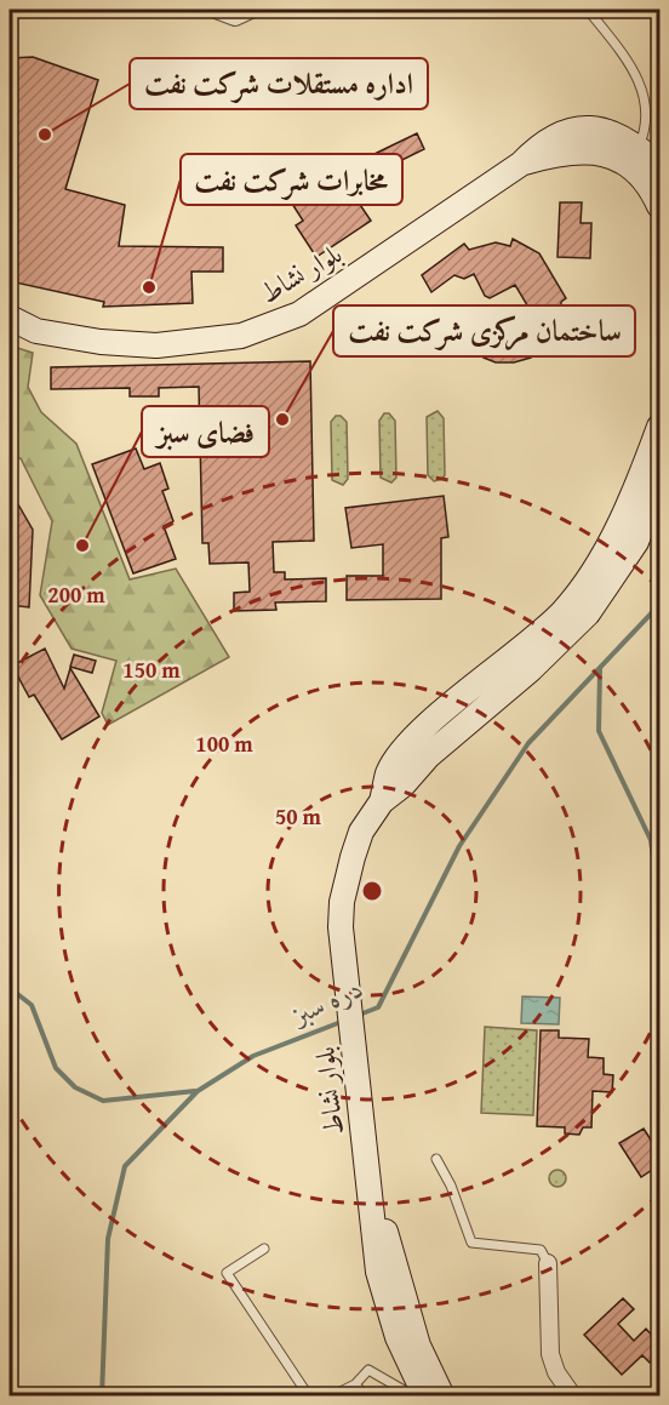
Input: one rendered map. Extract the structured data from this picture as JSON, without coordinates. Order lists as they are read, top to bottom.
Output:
{
  "streets": {
    "main road": ["بلوار نشاط"]
  },
  "water": ["دره سبز"],
  "places": [
    "اداره مستقلات شرکت نفت",
    "مخابرات شرکت نفت",
    "ساختمان مرکزی شرکت نفت",
    "فضای سبز"
  ],
  "rings": [
    "200 m",
    "150 m",
    "100 m",
    "50 m"
  ]
}
